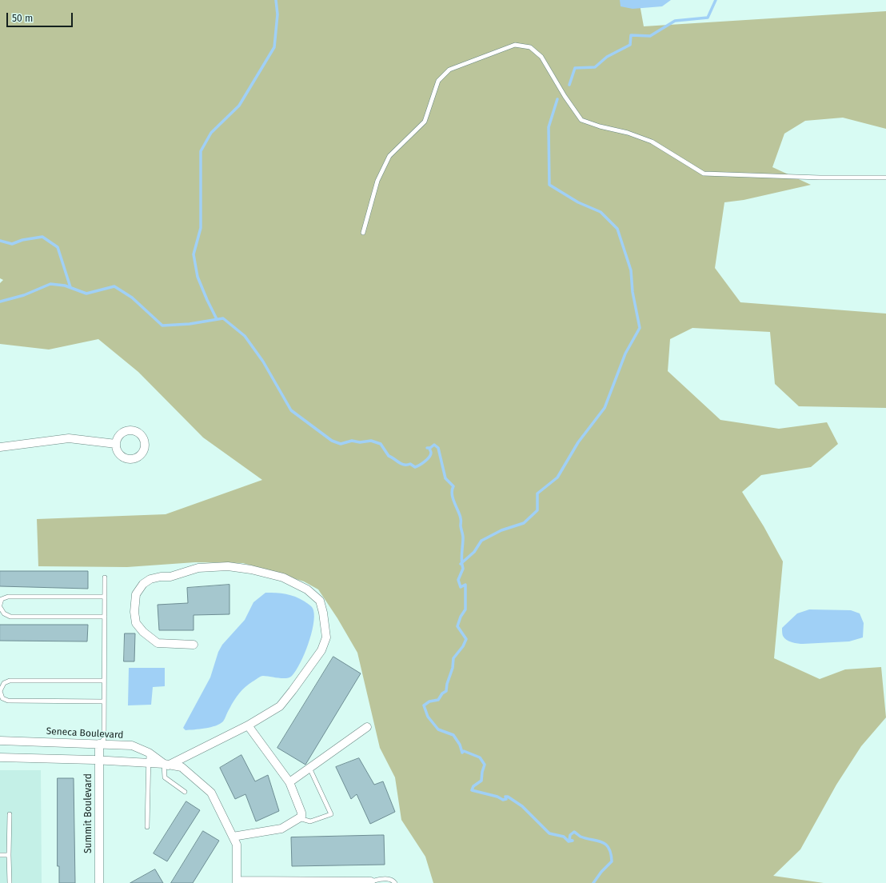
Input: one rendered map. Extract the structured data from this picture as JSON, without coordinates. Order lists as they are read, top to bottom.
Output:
{
  "streets": {
    "street": ["Seneca Boulevard", "Summit Boulevard"]
  },
  "crossings": [
    ["Seneca Boulevard", "Summit Boulevard"]
  ],
  "scale_bar": "50 m"
}
